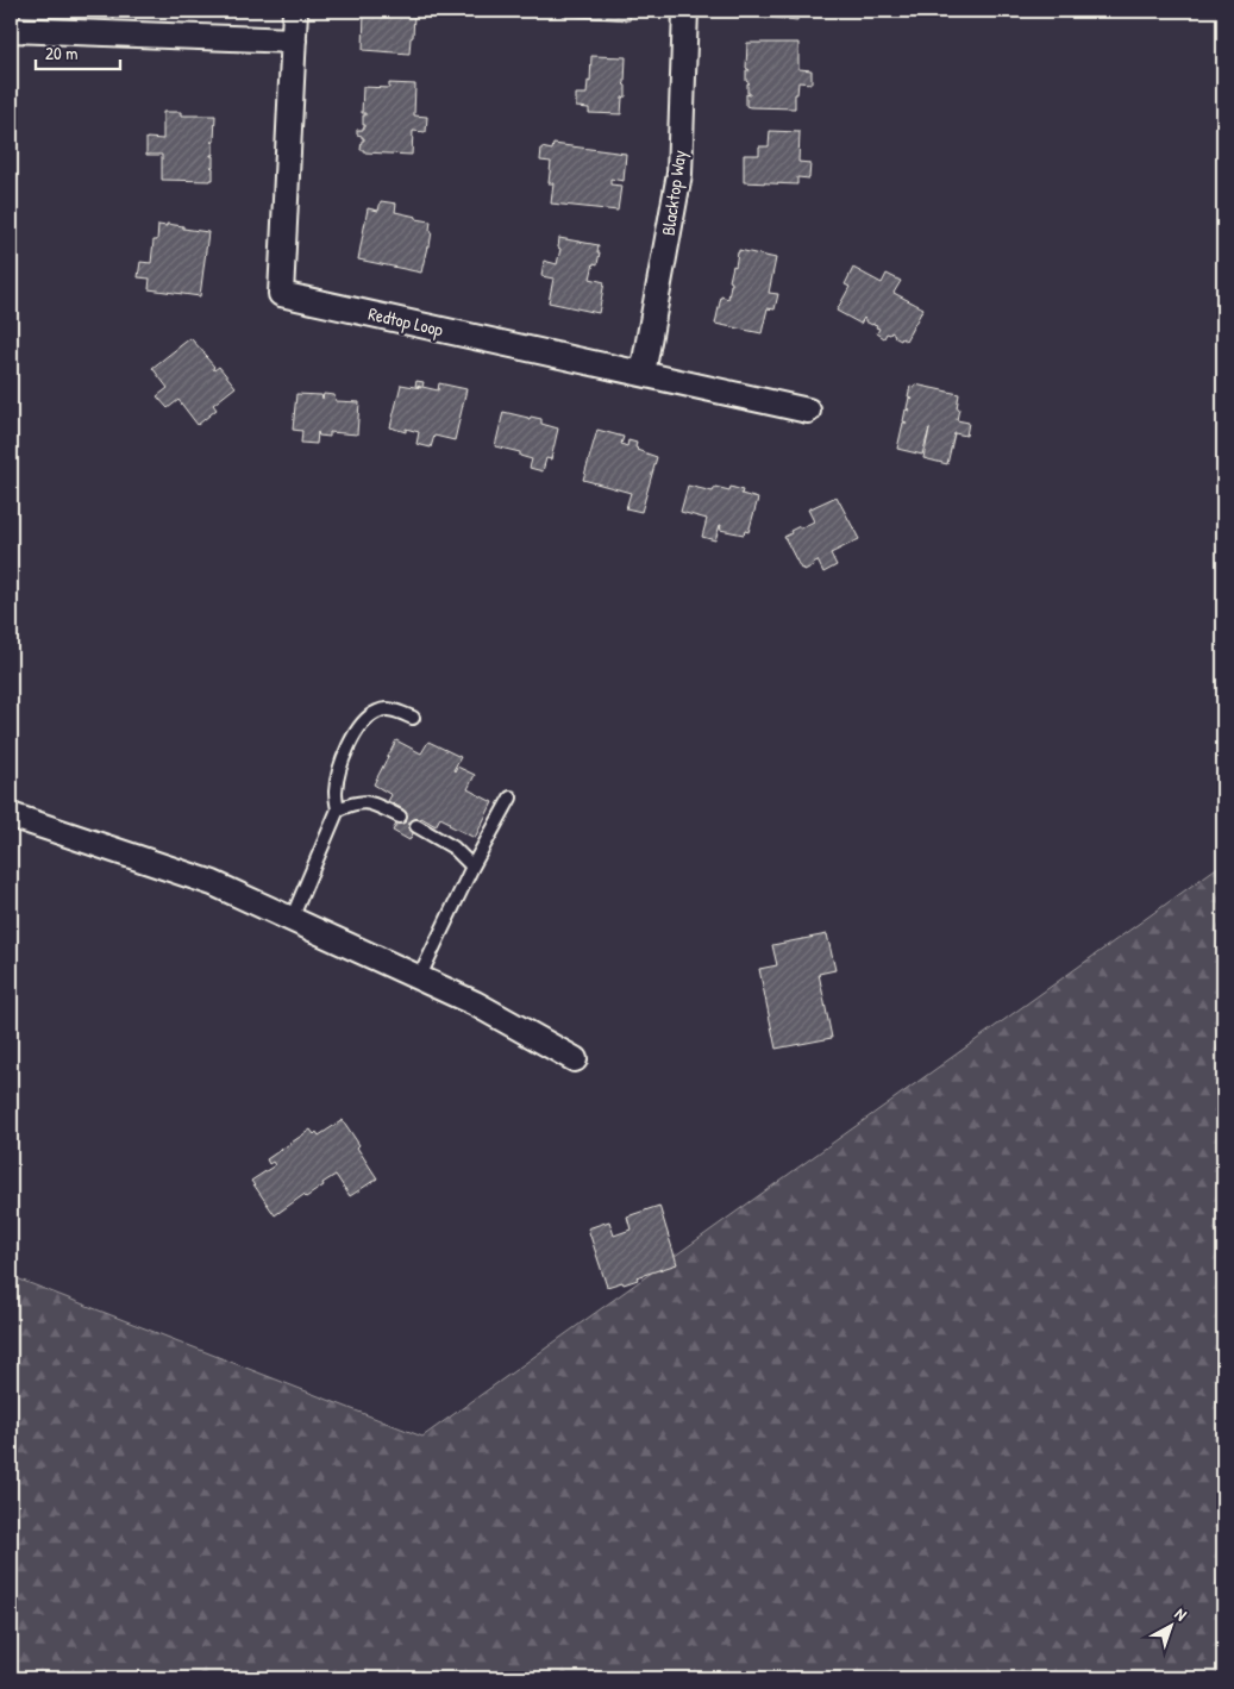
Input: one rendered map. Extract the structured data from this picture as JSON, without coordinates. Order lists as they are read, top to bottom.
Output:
{
  "streets": {
    "street": ["Blacktop Way", "Redtop Loop"]
  },
  "crossings": [
    ["Blacktop Way", "Redtop Loop"]
  ],
  "scale_bar": "20 m",
  "north": "top right"
}
